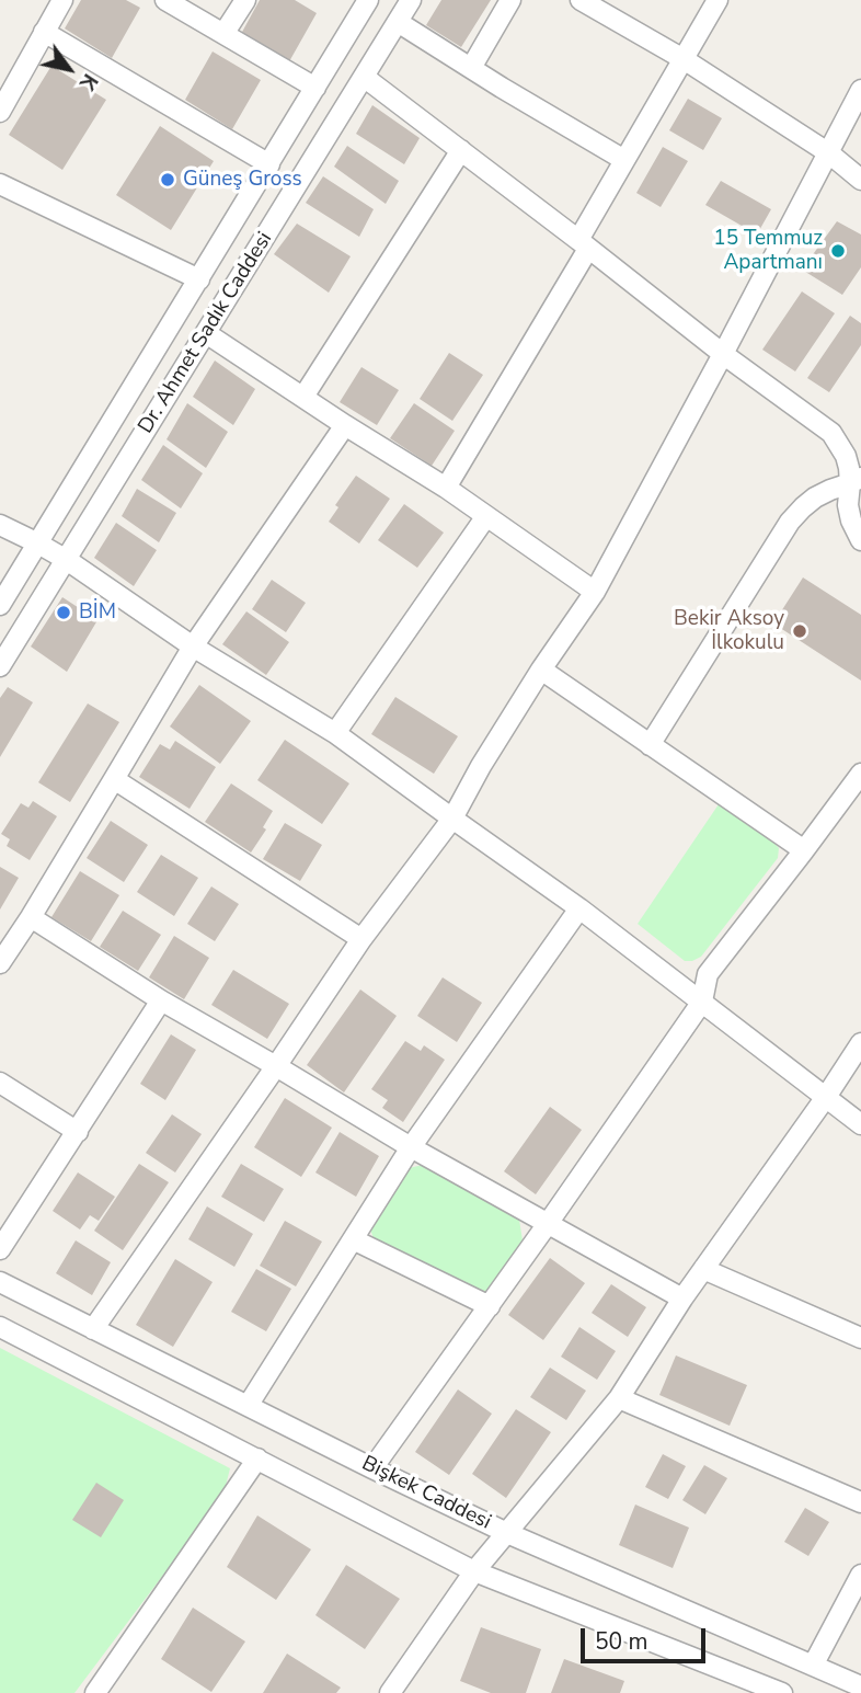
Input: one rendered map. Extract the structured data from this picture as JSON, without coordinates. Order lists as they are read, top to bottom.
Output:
{
  "streets": {
    "street": ["Dr. Ahmet Sadık Caddesi", "Bişkek Caddesi"]
  },
  "places": [
    "Güneş Gross",
    "15 Temmuz Apartmanı",
    "BİM",
    "Bekir Aksoy İlkokulu"
  ],
  "scale_bar": "50 m",
  "north": "bottom right"
}
